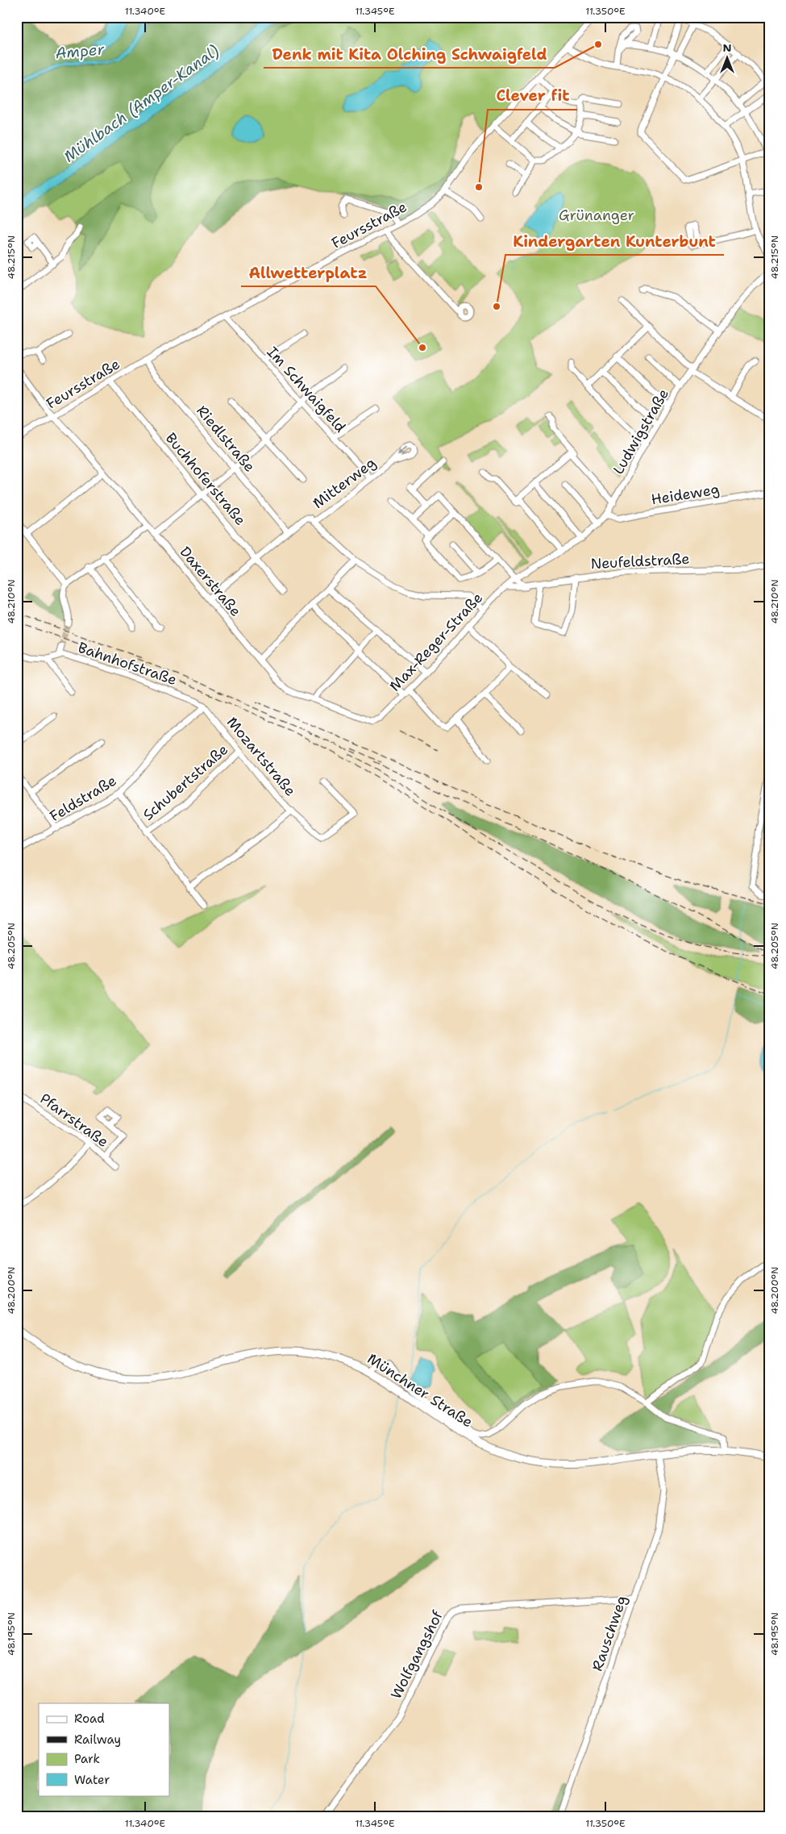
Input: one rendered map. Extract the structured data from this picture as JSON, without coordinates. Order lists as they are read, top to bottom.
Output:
{
  "streets": {
    "main road": ["Münchner Straße"],
    "street": [
      "Feursstraße",
      "Im Schwaigfeld",
      "Ludwigstraße",
      "Riedlstraße",
      "Buchhoferstraße",
      "Mitterweg",
      "Heideweg",
      "Neufeldstraße",
      "Daxerstraße",
      "Max-Reger-Straße",
      "Bahnhofstraße",
      "Mozartstraße",
      "Schubertstraße",
      "Feldstraße",
      "Pfarrstraße",
      "Rauschweg",
      "Wolfgangshof"
    ]
  },
  "crossings": [
    ["Feursstraße", "Im Schwaigfeld"],
    ["Feursstraße", "Riedlstraße"],
    ["Feursstraße", "Buchhoferstraße"],
    ["Feursstraße", "Daxerstraße"],
    ["Im Schwaigfeld", "Mitterweg"],
    ["Ludwigstraße", "Heideweg"],
    ["Ludwigstraße", "Max-Reger-Straße"],
    ["Riedlstraße", "Mitterweg"],
    ["Buchhoferstraße", "Mitterweg"],
    ["Mitterweg", "Daxerstraße"],
    ["Neufeldstraße", "Max-Reger-Straße"],
    ["Daxerstraße", "Max-Reger-Straße"],
    ["Bahnhofstraße", "Mozartstraße"],
    ["Bahnhofstraße", "Feldstraße"],
    ["Mozartstraße", "Schubertstraße"],
    ["Mozartstraße", "Feldstraße"],
    ["Münchner Straße", "Rauschweg"],
    ["Rauschweg", "Wolfgangshof"]
  ],
  "water": ["Amper", "Mühlbach (Amper-Kanal)"],
  "parks": ["Grünanger"],
  "places": [
    "Denk mit Kita Olching Schwaigfeld",
    "Clever fit",
    "Kindergarten Kunterbunt",
    "Allwetterplatz"
  ],
  "legend": [
    "Road",
    "Railway",
    "Park",
    "Water"
  ],
  "north": "top",
  "coordinates": [
    "11.340°E",
    "11.345°E",
    "11.350°E",
    "48.215°N",
    "48.210°N",
    "48.205°N",
    "48.200°N",
    "48.195°N"
  ]
}
